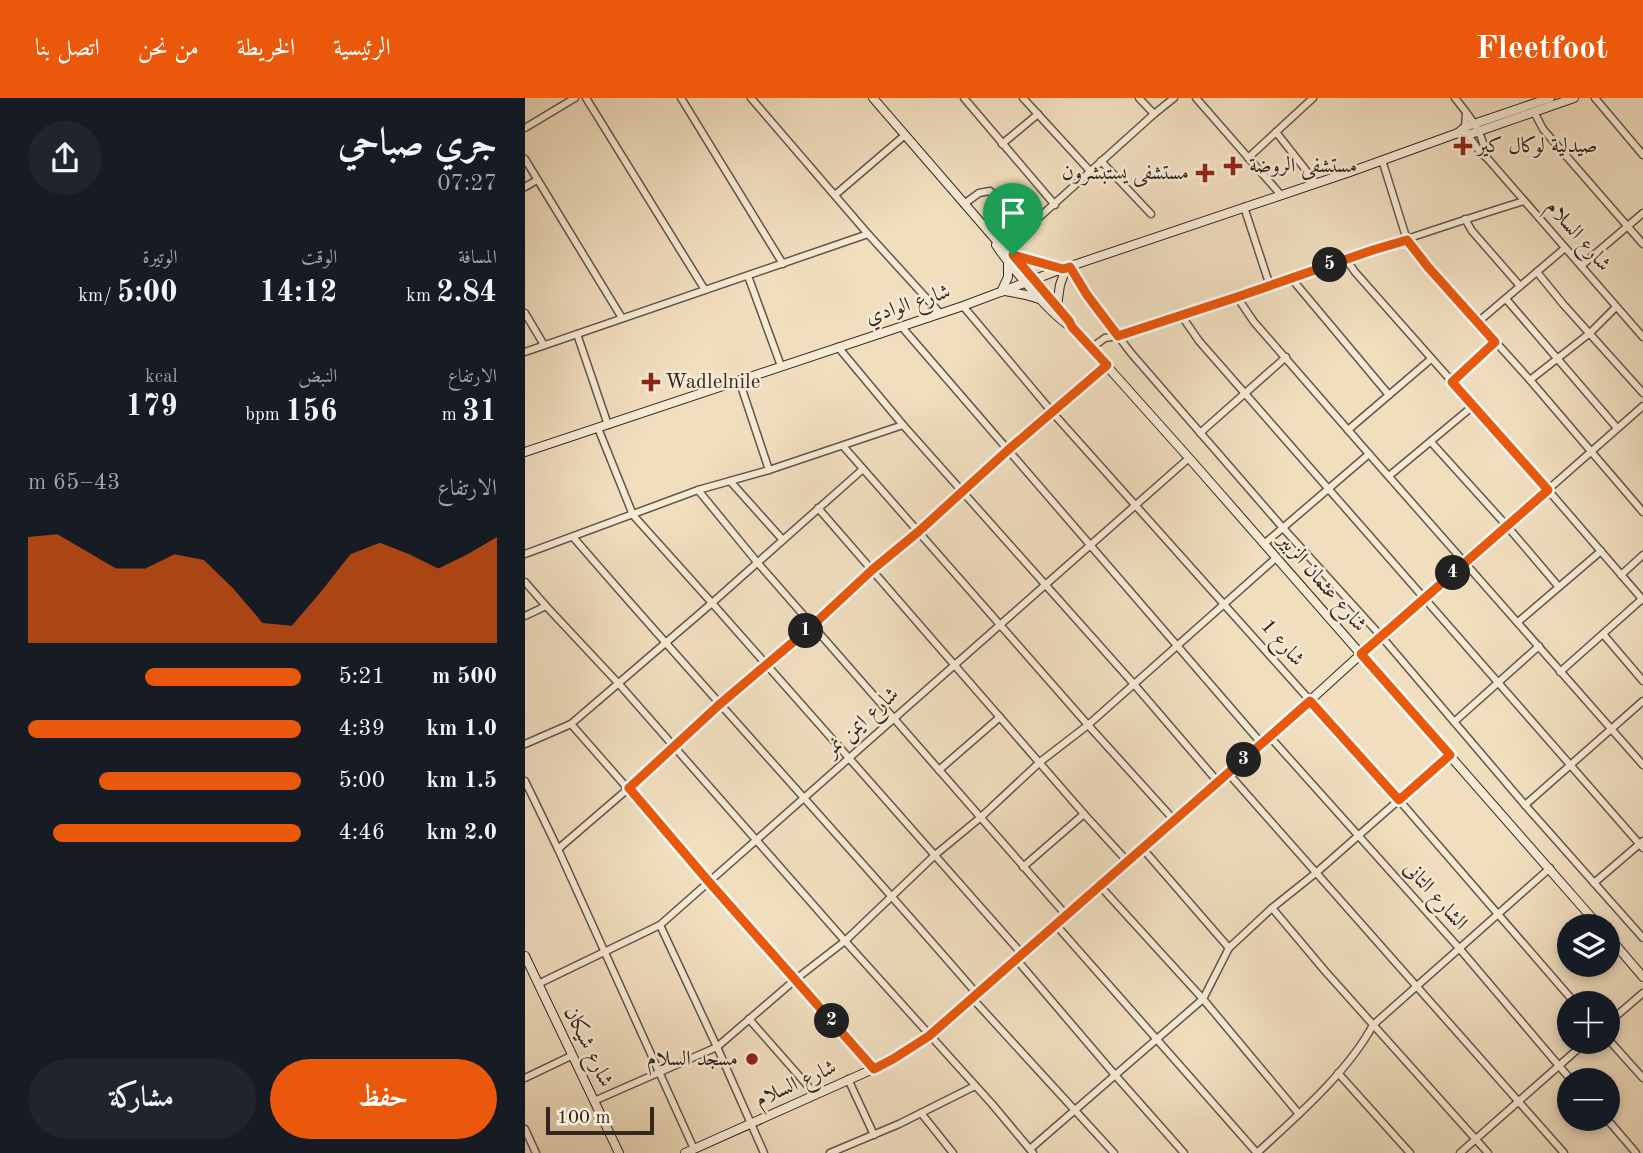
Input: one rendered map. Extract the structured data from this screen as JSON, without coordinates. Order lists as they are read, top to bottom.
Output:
{
  "streets": {
    "street": [
      "شارع السلام",
      "شارع الوادي",
      "شارع عثمان الزبير",
      "شارع 1",
      "شارع ايمن نمر",
      "الشارع التانى",
      "شارع شيكان"
    ]
  },
  "crossings": [
    ["شارع السلام", "شارع الوادي"],
    ["شارع السلام", "شارع عثمان الزبير"],
    ["شارع السلام", "شارع 1"],
    ["شارع السلام", "الشارع التانى"],
    ["شارع الوادي", "شارع عثمان الزبير"],
    ["شارع الوادي", "شارع 1"],
    ["شارع عثمان الزبير", "شارع ايمن نمر"],
    ["شارع 1", "شارع ايمن نمر"],
    ["شارع ايمن نمر", "شارع شيكان"]
  ],
  "places": {
    "health": [
      "صيدلية لوكال كير",
      "مستشفى الروضة",
      "مستشفى يستبشرون",
      "Wadlelnile"
    ],
    "other": ["مسجد السلام"]
  },
  "scale_bar": "100 m",
  "page": {
    "header": "Fleetfoot",
    "nav": [
      "الرئيسية",
      "الخريطة",
      "من نحن",
      "اتصل بنا"
    ],
    "heading": ["جري صباحي", "07:27"],
    "stats": [
      ["المسافة", "2.84 km"],
      ["الوقت", "14:12"],
      ["الوتيرة", "5:00 /km"],
      ["الارتفاع", "31 m"],
      ["النبض", "156 bpm"],
      ["kcal", "179"]
    ],
    "pins": [
      "5",
      "4",
      "1",
      "3",
      "2"
    ],
    "chart": ["الارتفاع", "43–65 m"],
    "list": [
      {
        "name": "500 m",
        "note": "5:21"
      },
      {
        "name": "1.0 km",
        "note": "4:39"
      },
      {
        "name": "1.5 km",
        "note": "5:00"
      },
      {
        "name": "2.0 km",
        "note": "4:46"
      }
    ],
    "map_buttons": ["+", "−"],
    "buttons": ["حفظ", "مشاركة"],
    "scale": "100 m"
  }
}
